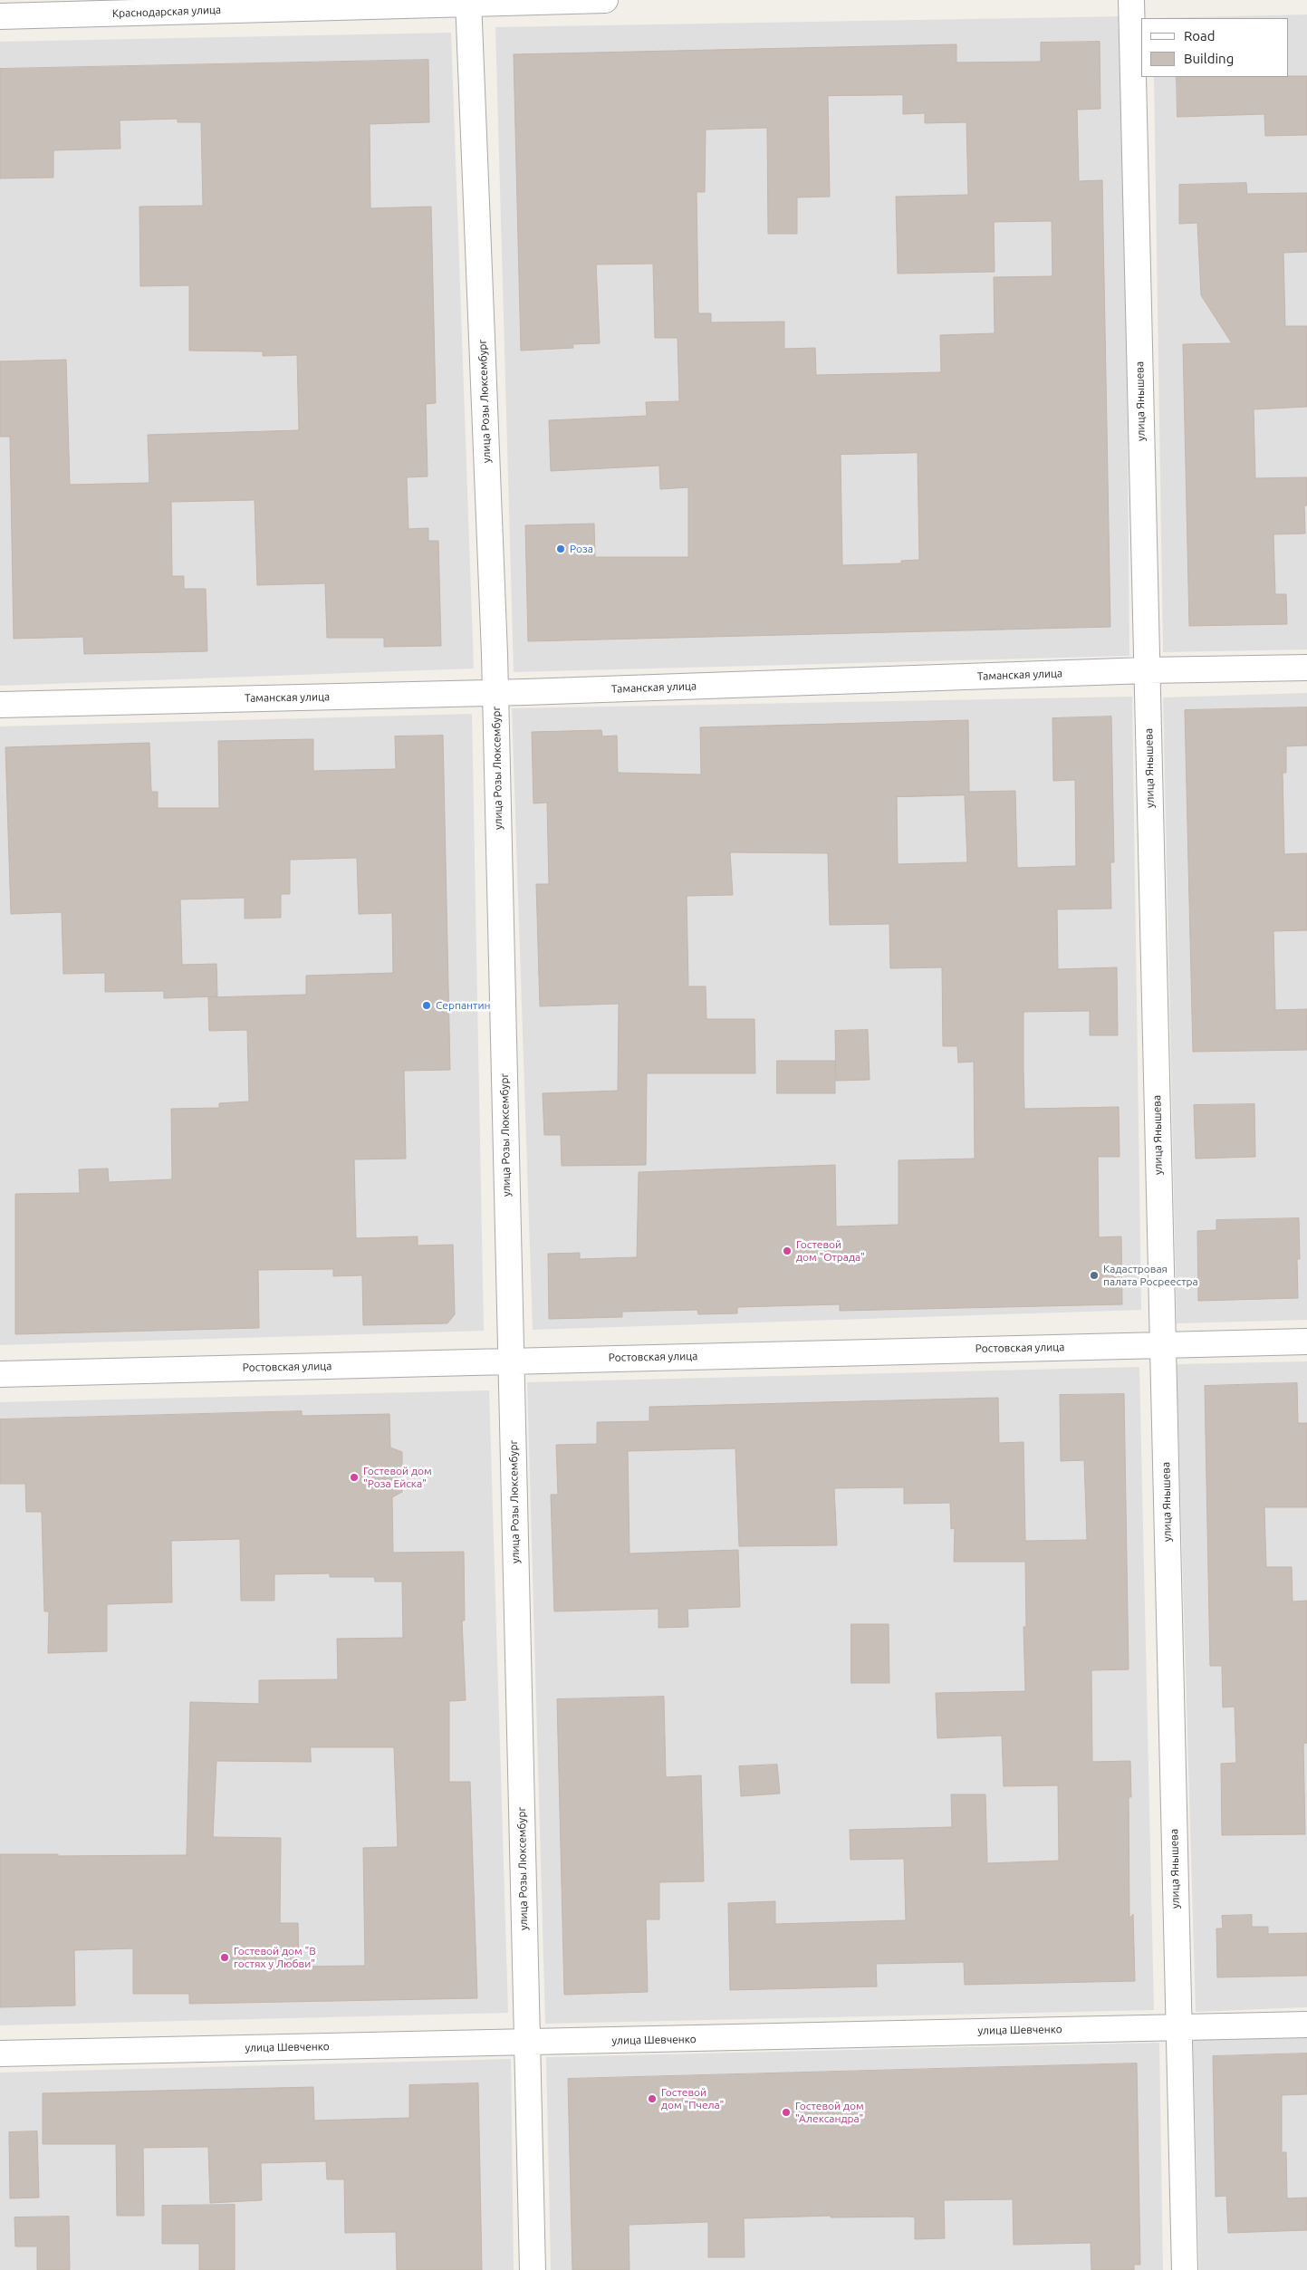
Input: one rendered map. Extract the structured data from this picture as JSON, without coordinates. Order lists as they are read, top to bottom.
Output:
{
  "streets": {
    "street": [
      "Краснодарская улица",
      "улица Розы Люксембург",
      "улица Янышева",
      "Таманская улица",
      "Ростовская улица",
      "улица Шевченко"
    ]
  },
  "crossings": [
    ["Краснодарская улица", "улица Розы Люксембург"],
    ["улица Розы Люксембург", "Таманская улица"],
    ["улица Розы Люксембург", "Ростовская улица"],
    ["улица Розы Люксембург", "улица Шевченко"],
    ["улица Янышева", "Таманская улица"],
    ["улица Янышева", "Ростовская улица"],
    ["улица Янышева", "улица Шевченко"]
  ],
  "places": [
    "Роза",
    "Серпантин",
    "Гостевой дом \"Отрада\"",
    "Кадастровая палата Росреестра",
    "Гостевой дом \"Роза Ейска\"",
    "Гостевой дом \"В гостях у Любви\"",
    "Гостевой дом \"Пчела\"",
    "Гостевой дом \"Александра\""
  ],
  "legend": ["Road", "Building"]
}
